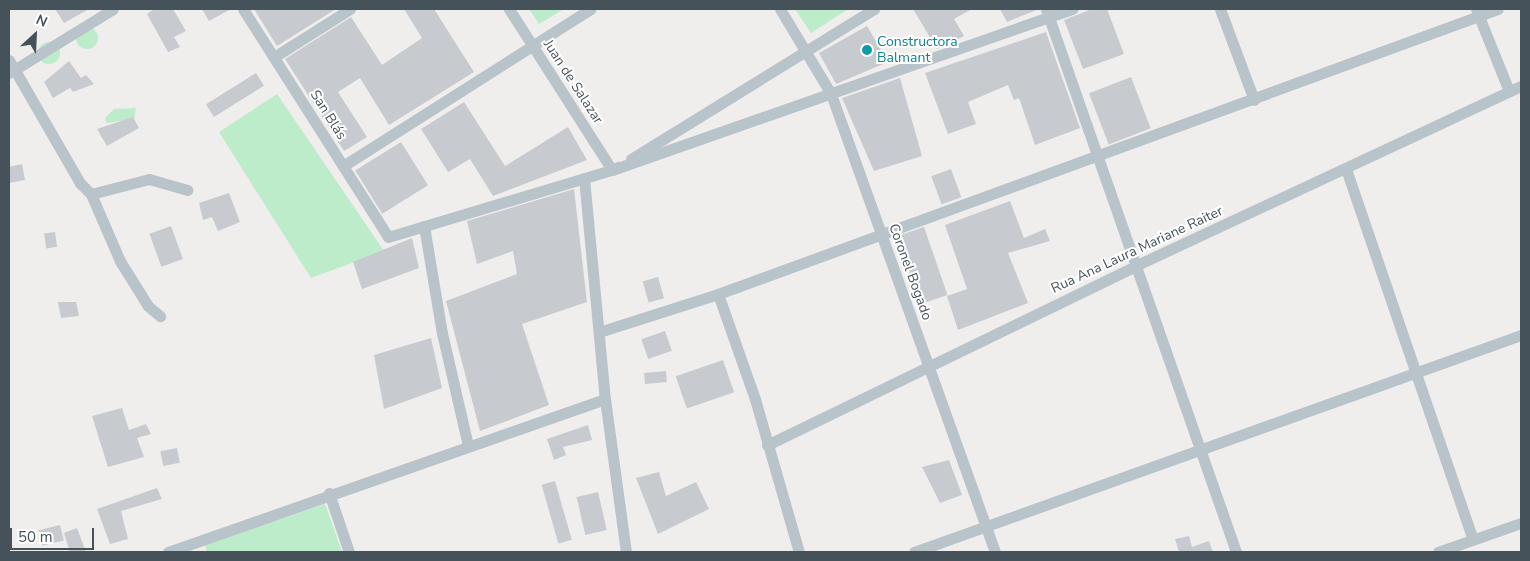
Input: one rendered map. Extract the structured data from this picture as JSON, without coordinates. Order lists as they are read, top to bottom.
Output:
{
  "streets": {
    "street": [
      "Juan de Salazar",
      "San Blás",
      "Rua Ana Laura Mariane Raiter",
      "Coronel Bogado"
    ]
  },
  "crossings": [
    ["Rua Ana Laura Mariane Raiter", "Coronel Bogado"]
  ],
  "places": ["Constructora Balmant"],
  "scale_bar": "50 m",
  "north": "top right"
}
